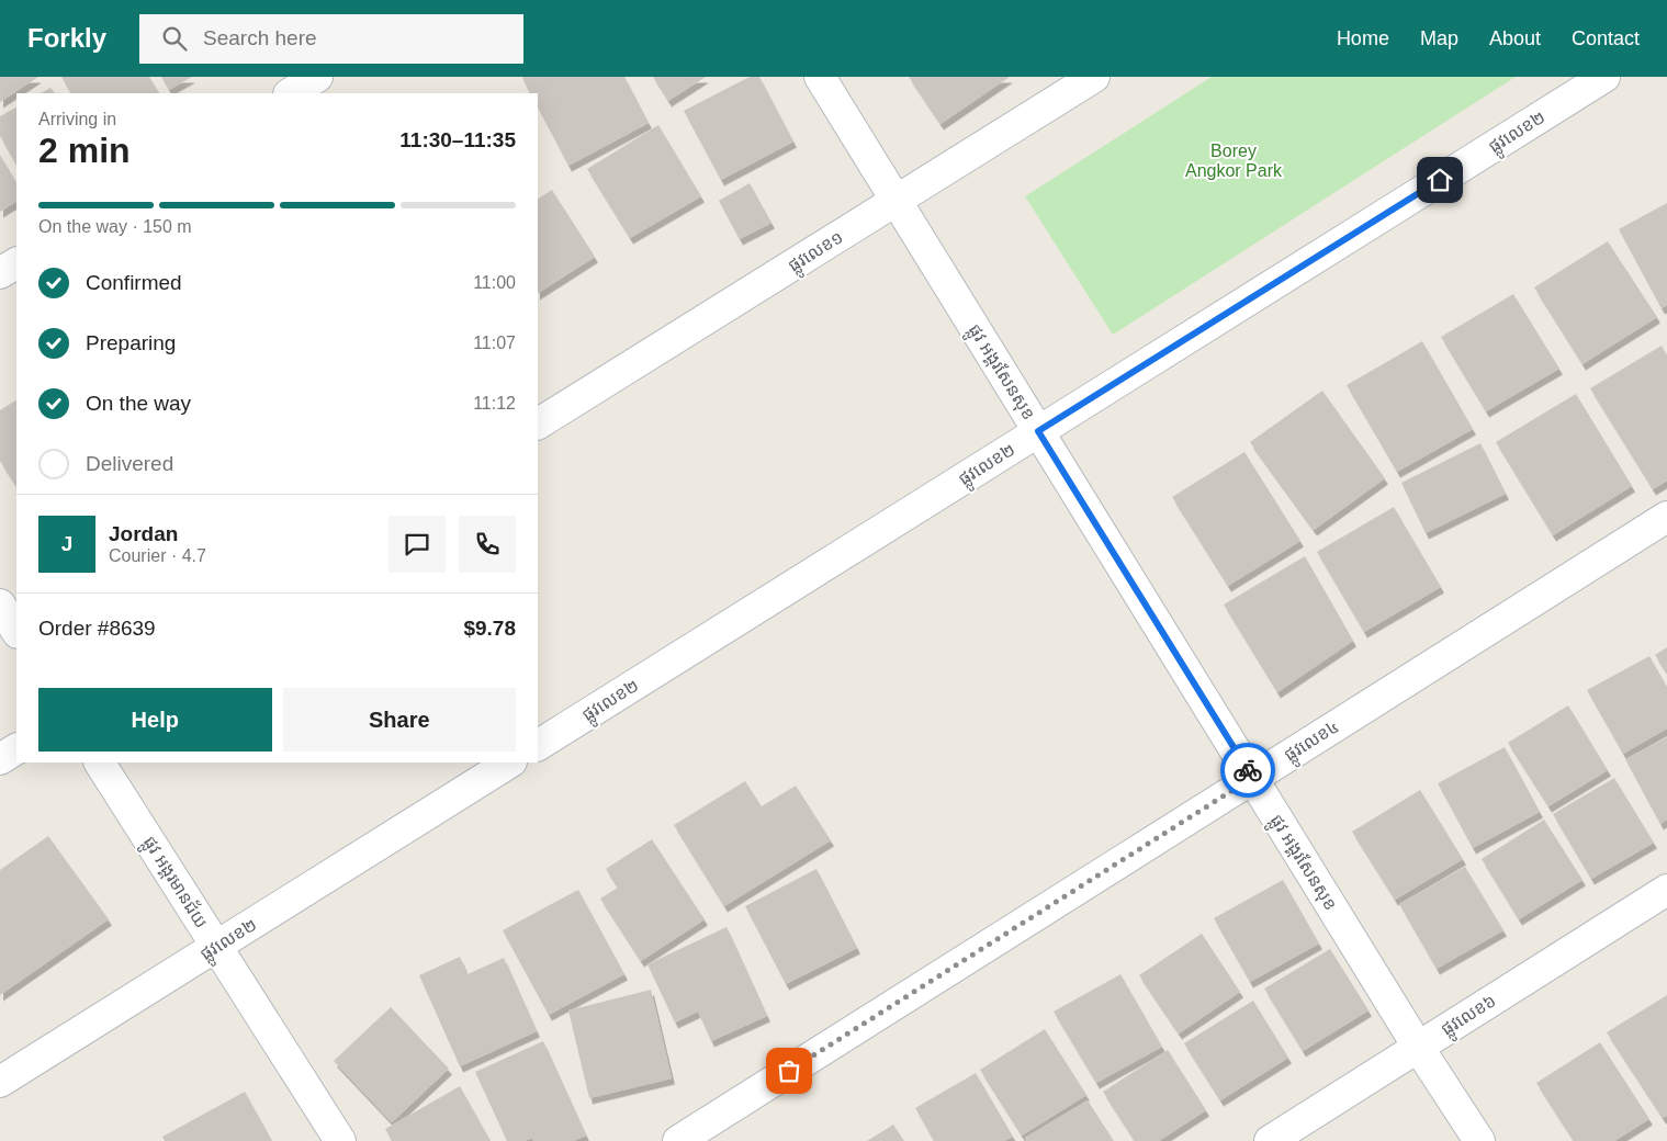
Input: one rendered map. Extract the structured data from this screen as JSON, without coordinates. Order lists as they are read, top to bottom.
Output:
{
  "streets": {
    "street": [
      "ផ្លូវលេខ២",
      "ផ្លូវលេខ១",
      "ផ្លូវ អង្គរសែនសុខ",
      "ផ្លូវលេខ៤",
      "ផ្លូវ អង្គរមានជ័យ",
      "ផ្លូវលេខ៦"
    ]
  },
  "crossings": [
    ["ផ្លូវលេខ២", "ផ្លូវ អង្គរសែនសុខ"],
    ["ផ្លូវលេខ២", "ផ្លូវ អង្គរមានជ័យ"],
    ["ផ្លូវលេខ១", "ផ្លូវ អង្គរសែនសុខ"],
    ["ផ្លូវ អង្គរសែនសុខ", "ផ្លូវលេខ៤"],
    ["ផ្លូវ អង្គរសែនសុខ", "ផ្លូវលេខ៦"]
  ],
  "parks": ["Borey Angkor Park"],
  "page": {
    "header": "Forkly",
    "search": "Search here",
    "nav": [
      "Home",
      "Map",
      "About",
      "Contact"
    ],
    "heading": ["2 min", "Arriving in", "11:30–11:35"],
    "panel": [
      "Jordan",
      "Courier · 4.7",
      "Order #8639",
      "$9.78"
    ],
    "bar": "On the way · 150 m",
    "list": [
      ["Confirmed", "11:00"],
      ["Preparing", "11:07"],
      ["On the way", "11:12"],
      "Delivered"
    ],
    "round": "J",
    "buttons": ["Help", "Share"]
  }
}
